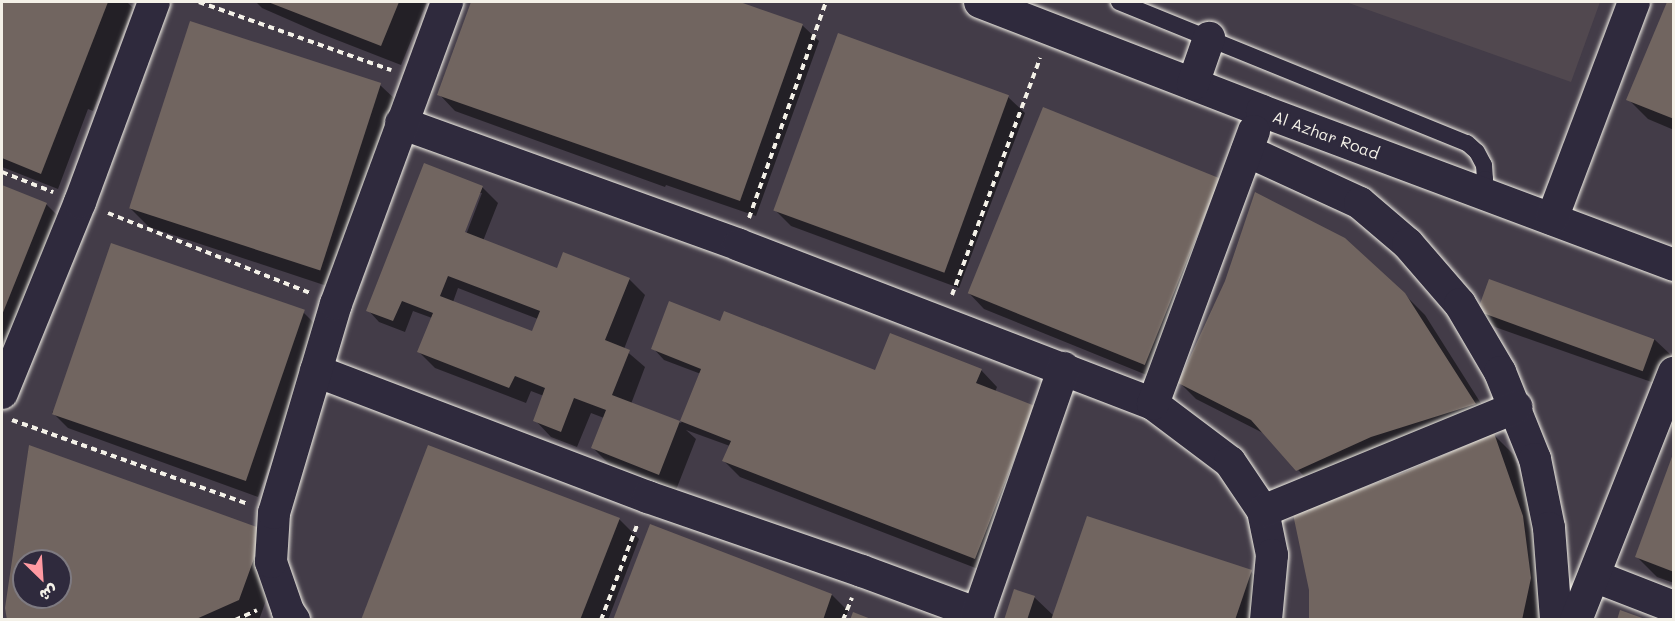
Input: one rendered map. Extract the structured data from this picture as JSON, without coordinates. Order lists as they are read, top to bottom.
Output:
{
  "streets": {
    "street": ["Al Azhar Road"]
  },
  "north": "bottom right"
}
